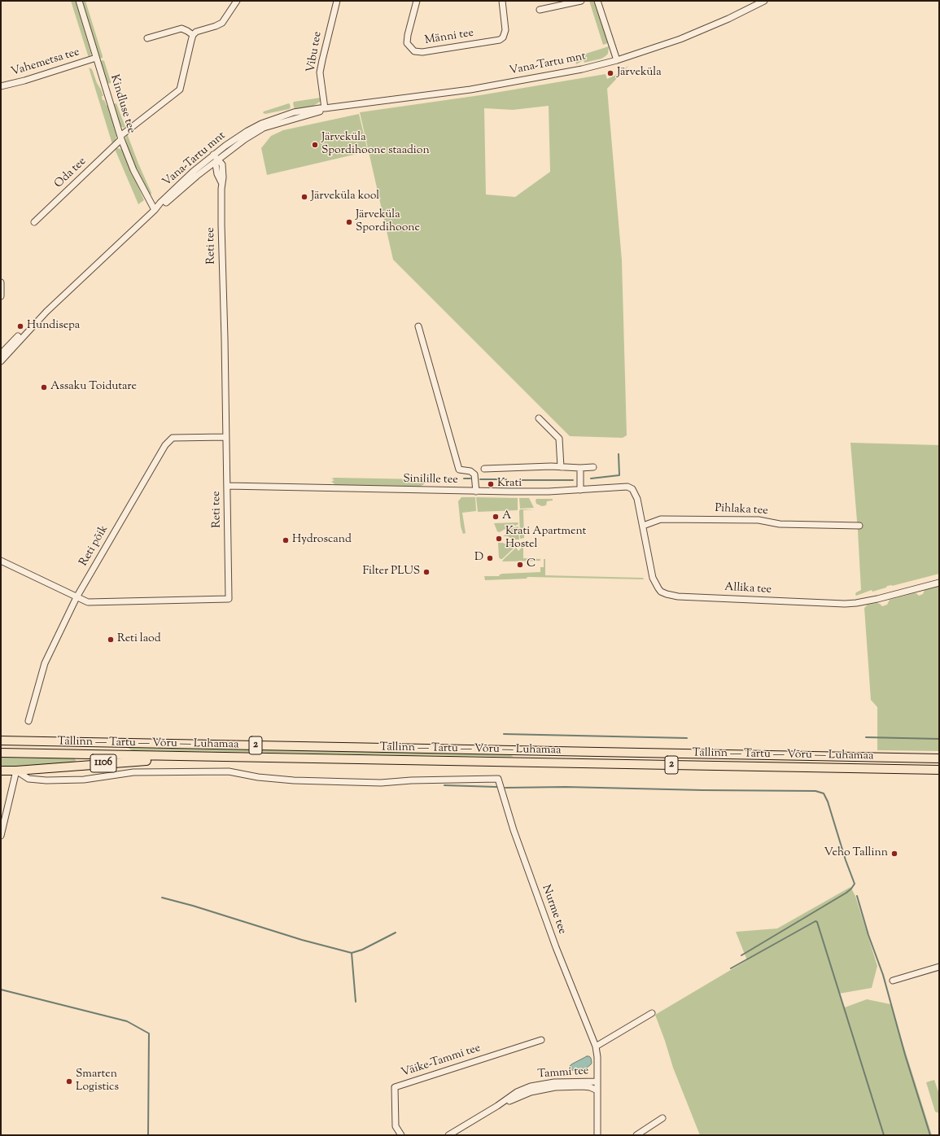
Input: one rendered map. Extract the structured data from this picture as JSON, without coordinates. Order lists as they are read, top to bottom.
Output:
{
  "streets": {
    "highway": ["Tallinn — Tartu — Võru — Luhamaa", "2", "1106"],
    "street": [
      "Männi tee",
      "Vibu tee",
      "Vahemetsa tee",
      "Vana-Tartu mnt",
      "Kindluse tee",
      "Oda tee",
      "Reti tee",
      "Sinilille tee",
      "Pihlaka tee",
      "Reti põik",
      "Allika tee",
      "Nurme tee",
      "Väike-Tammi tee",
      "Tammi tee"
    ]
  },
  "crossings": [
    ["Vibu tee", "Vana-Tartu mnt"],
    ["Vahemetsa tee", "Kindluse tee"],
    ["Vana-Tartu mnt", "Kindluse tee"],
    ["Vana-Tartu mnt", "Reti tee"],
    ["Kindluse tee", "Oda tee"],
    ["Reti tee", "Sinilille tee"],
    ["Reti tee", "Reti põik"],
    ["Sinilille tee", "Allika tee"],
    ["Pihlaka tee", "Allika tee"],
    ["Tallinn — Tartu — Võru — Luhamaa", "1106"],
    ["1106", "Nurme tee"],
    ["Nurme tee", "Tammi tee"]
  ],
  "places": [
    "Järveküla",
    "Järveküla Spordihoone staadion",
    "Järveküla kool",
    "Järveküla Spordihoone",
    "Hundisepa",
    "Assaku Toidutare",
    "Krati",
    "A",
    "Krati Apartment Hostel",
    "Hydroscand",
    "D",
    "C",
    "Filter PLUS",
    "Reti laod",
    "Veho Tallinn",
    "Smarten Logistics"
  ]
}
